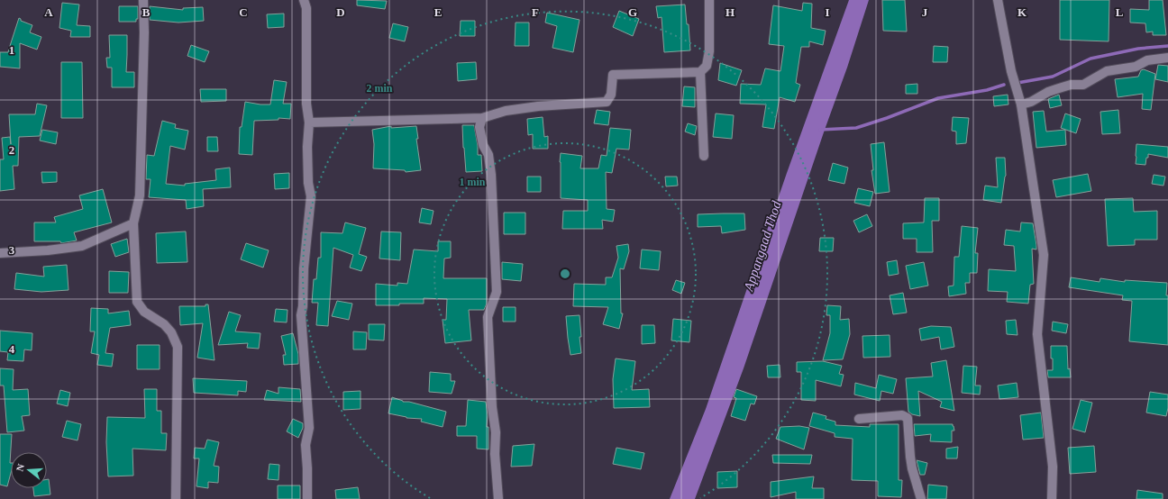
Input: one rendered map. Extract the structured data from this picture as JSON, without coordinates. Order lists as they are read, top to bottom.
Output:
{
  "water": ["Appangaad Thod"],
  "north": "left",
  "grid": {
    "columns": [
      "A",
      "B",
      "C",
      "D",
      "E",
      "F",
      "G",
      "H",
      "I",
      "J",
      "K",
      "L"
    ],
    "rows": [
      "1",
      "2",
      "3",
      "4"
    ]
  },
  "rings": ["2 min", "1 min"]
}
